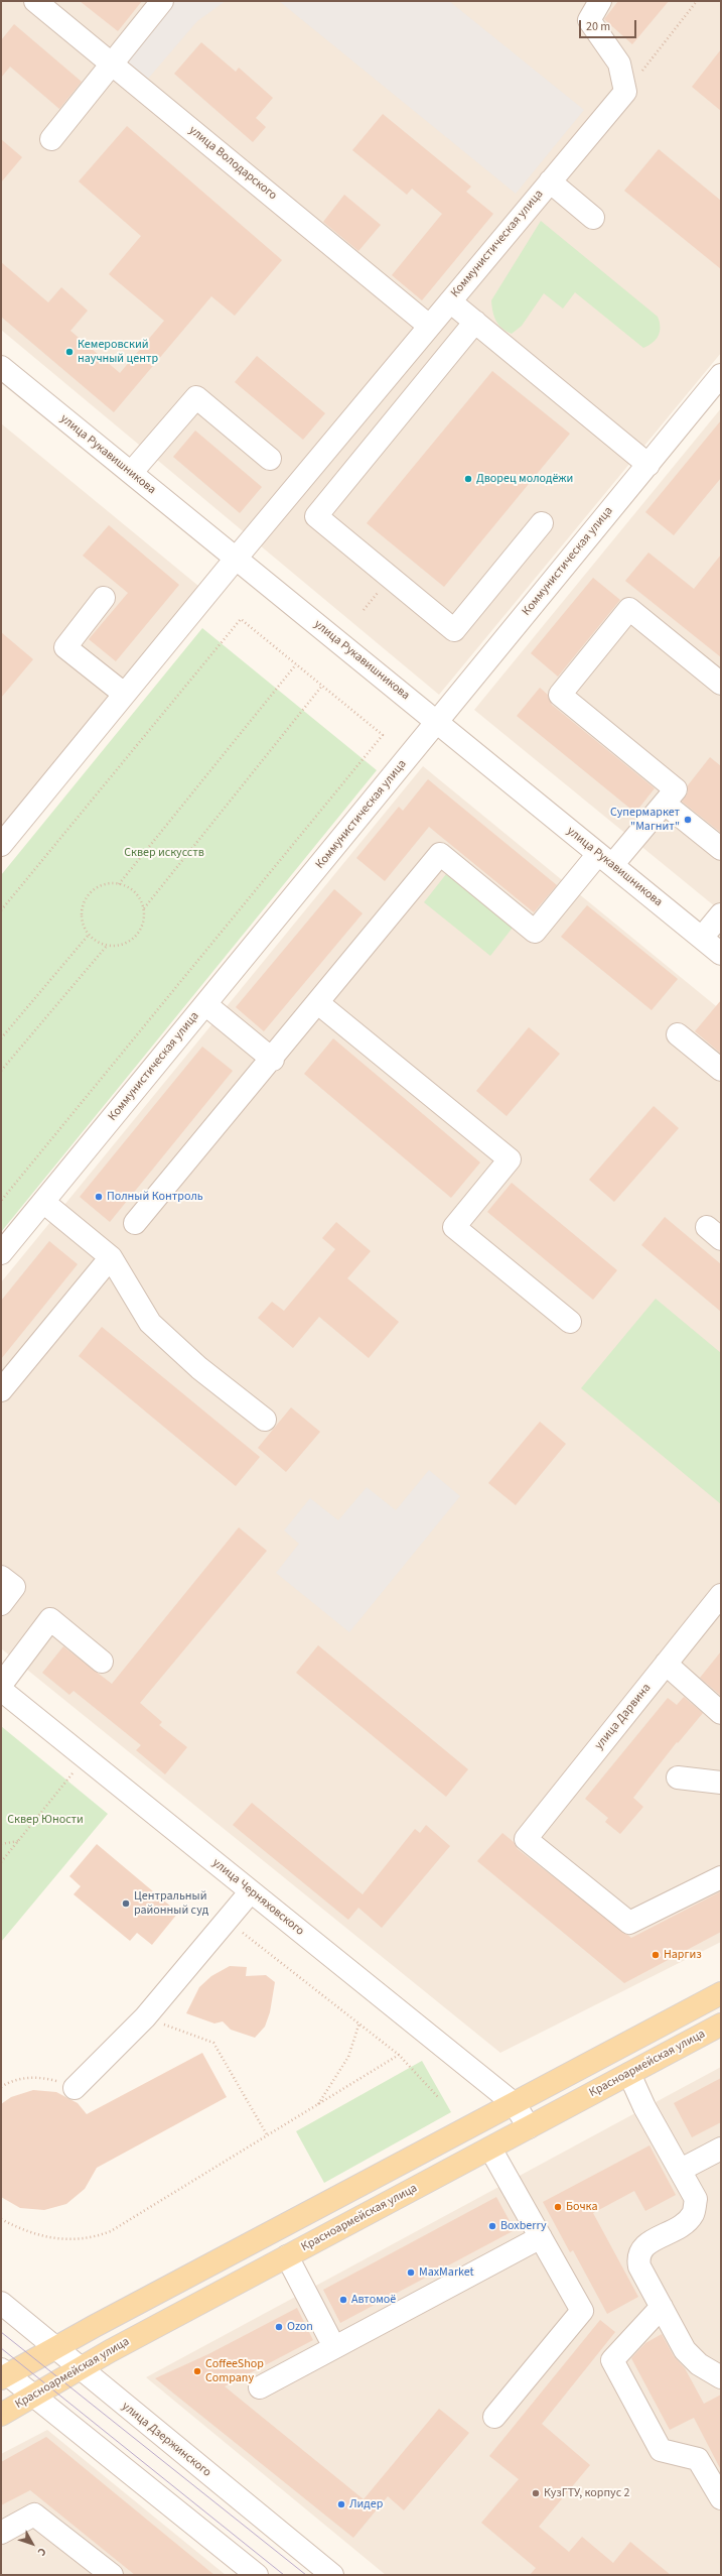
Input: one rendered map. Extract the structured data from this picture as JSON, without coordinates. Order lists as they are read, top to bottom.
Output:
{
  "streets": {
    "main road": ["Красноармейская улица"],
    "street": [
      "улица Володарского",
      "Коммунистическая улица",
      "улица Рукавишникова",
      "улица Дарвина",
      "улица Черняховского",
      "улица Дзержинского"
    ]
  },
  "crossings": [
    ["улица Володарского", "Коммунистическая улица"],
    ["Коммунистическая улица", "улица Рукавишникова"],
    ["улица Черняховского", "Красноармейская улица"],
    ["Красноармейская улица", "улица Дзержинского"]
  ],
  "parks": ["Сквер искусств", "Сквер Юности"],
  "places": [
    "Кемеровский научный центр",
    "Дворец молодёжи",
    "Супермаркет \"Магнит\"",
    "Полный Контроль",
    "Центральный районный суд",
    "Наргиз",
    "Бочка",
    "Boxberry",
    "MaxMarket",
    "Автомоё",
    "Ozon",
    "CoffeeShop Company",
    "КузГТУ, корпус 2",
    "Лидер"
  ],
  "scale_bar": "20 m",
  "north": "bottom right"
}
